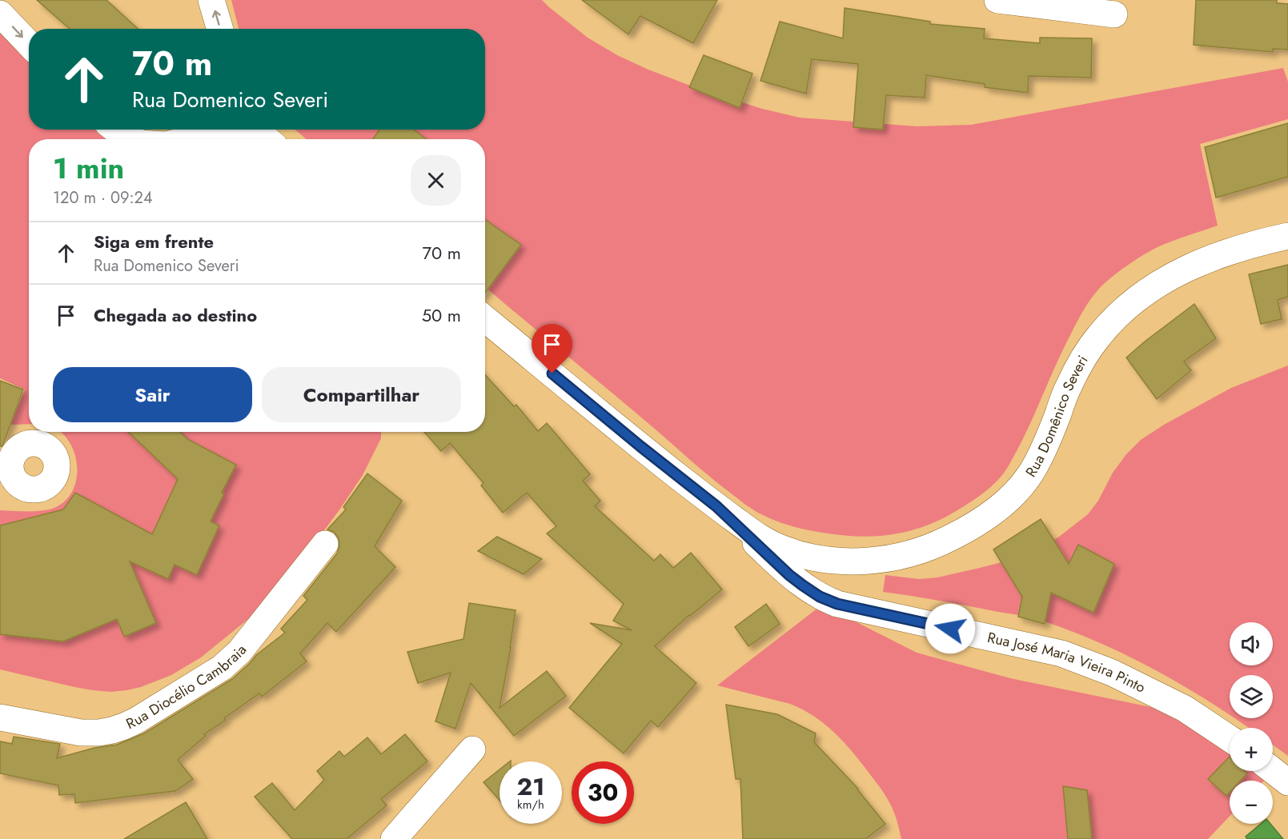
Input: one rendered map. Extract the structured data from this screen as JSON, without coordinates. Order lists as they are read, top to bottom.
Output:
{
  "streets": {
    "street": ["Rua Domênico Severi", "Rua José Maria Vieira Pinto", "Rua Diocélio Cambraia"]
  },
  "crossings": [
    ["Rua Domênico Severi", "Rua José Maria Vieira Pinto"]
  ],
  "page": {
    "turn": ["70 m", "Rua Domenico Severi"],
    "heading": ["1 min", "120 m · 09:24"],
    "list": [
      {
        "name": "Siga em frente",
        "note": "Rua Domenico Severi",
        "value": "70 m"
      },
      {
        "name": "Chegada ao destino",
        "value": "50 m"
      }
    ],
    "buttons": ["Sair", "Compartilhar"],
    "map_buttons": ["+", "−"],
    "speed": "21 km/h",
    "limit": "30"
  }
}
